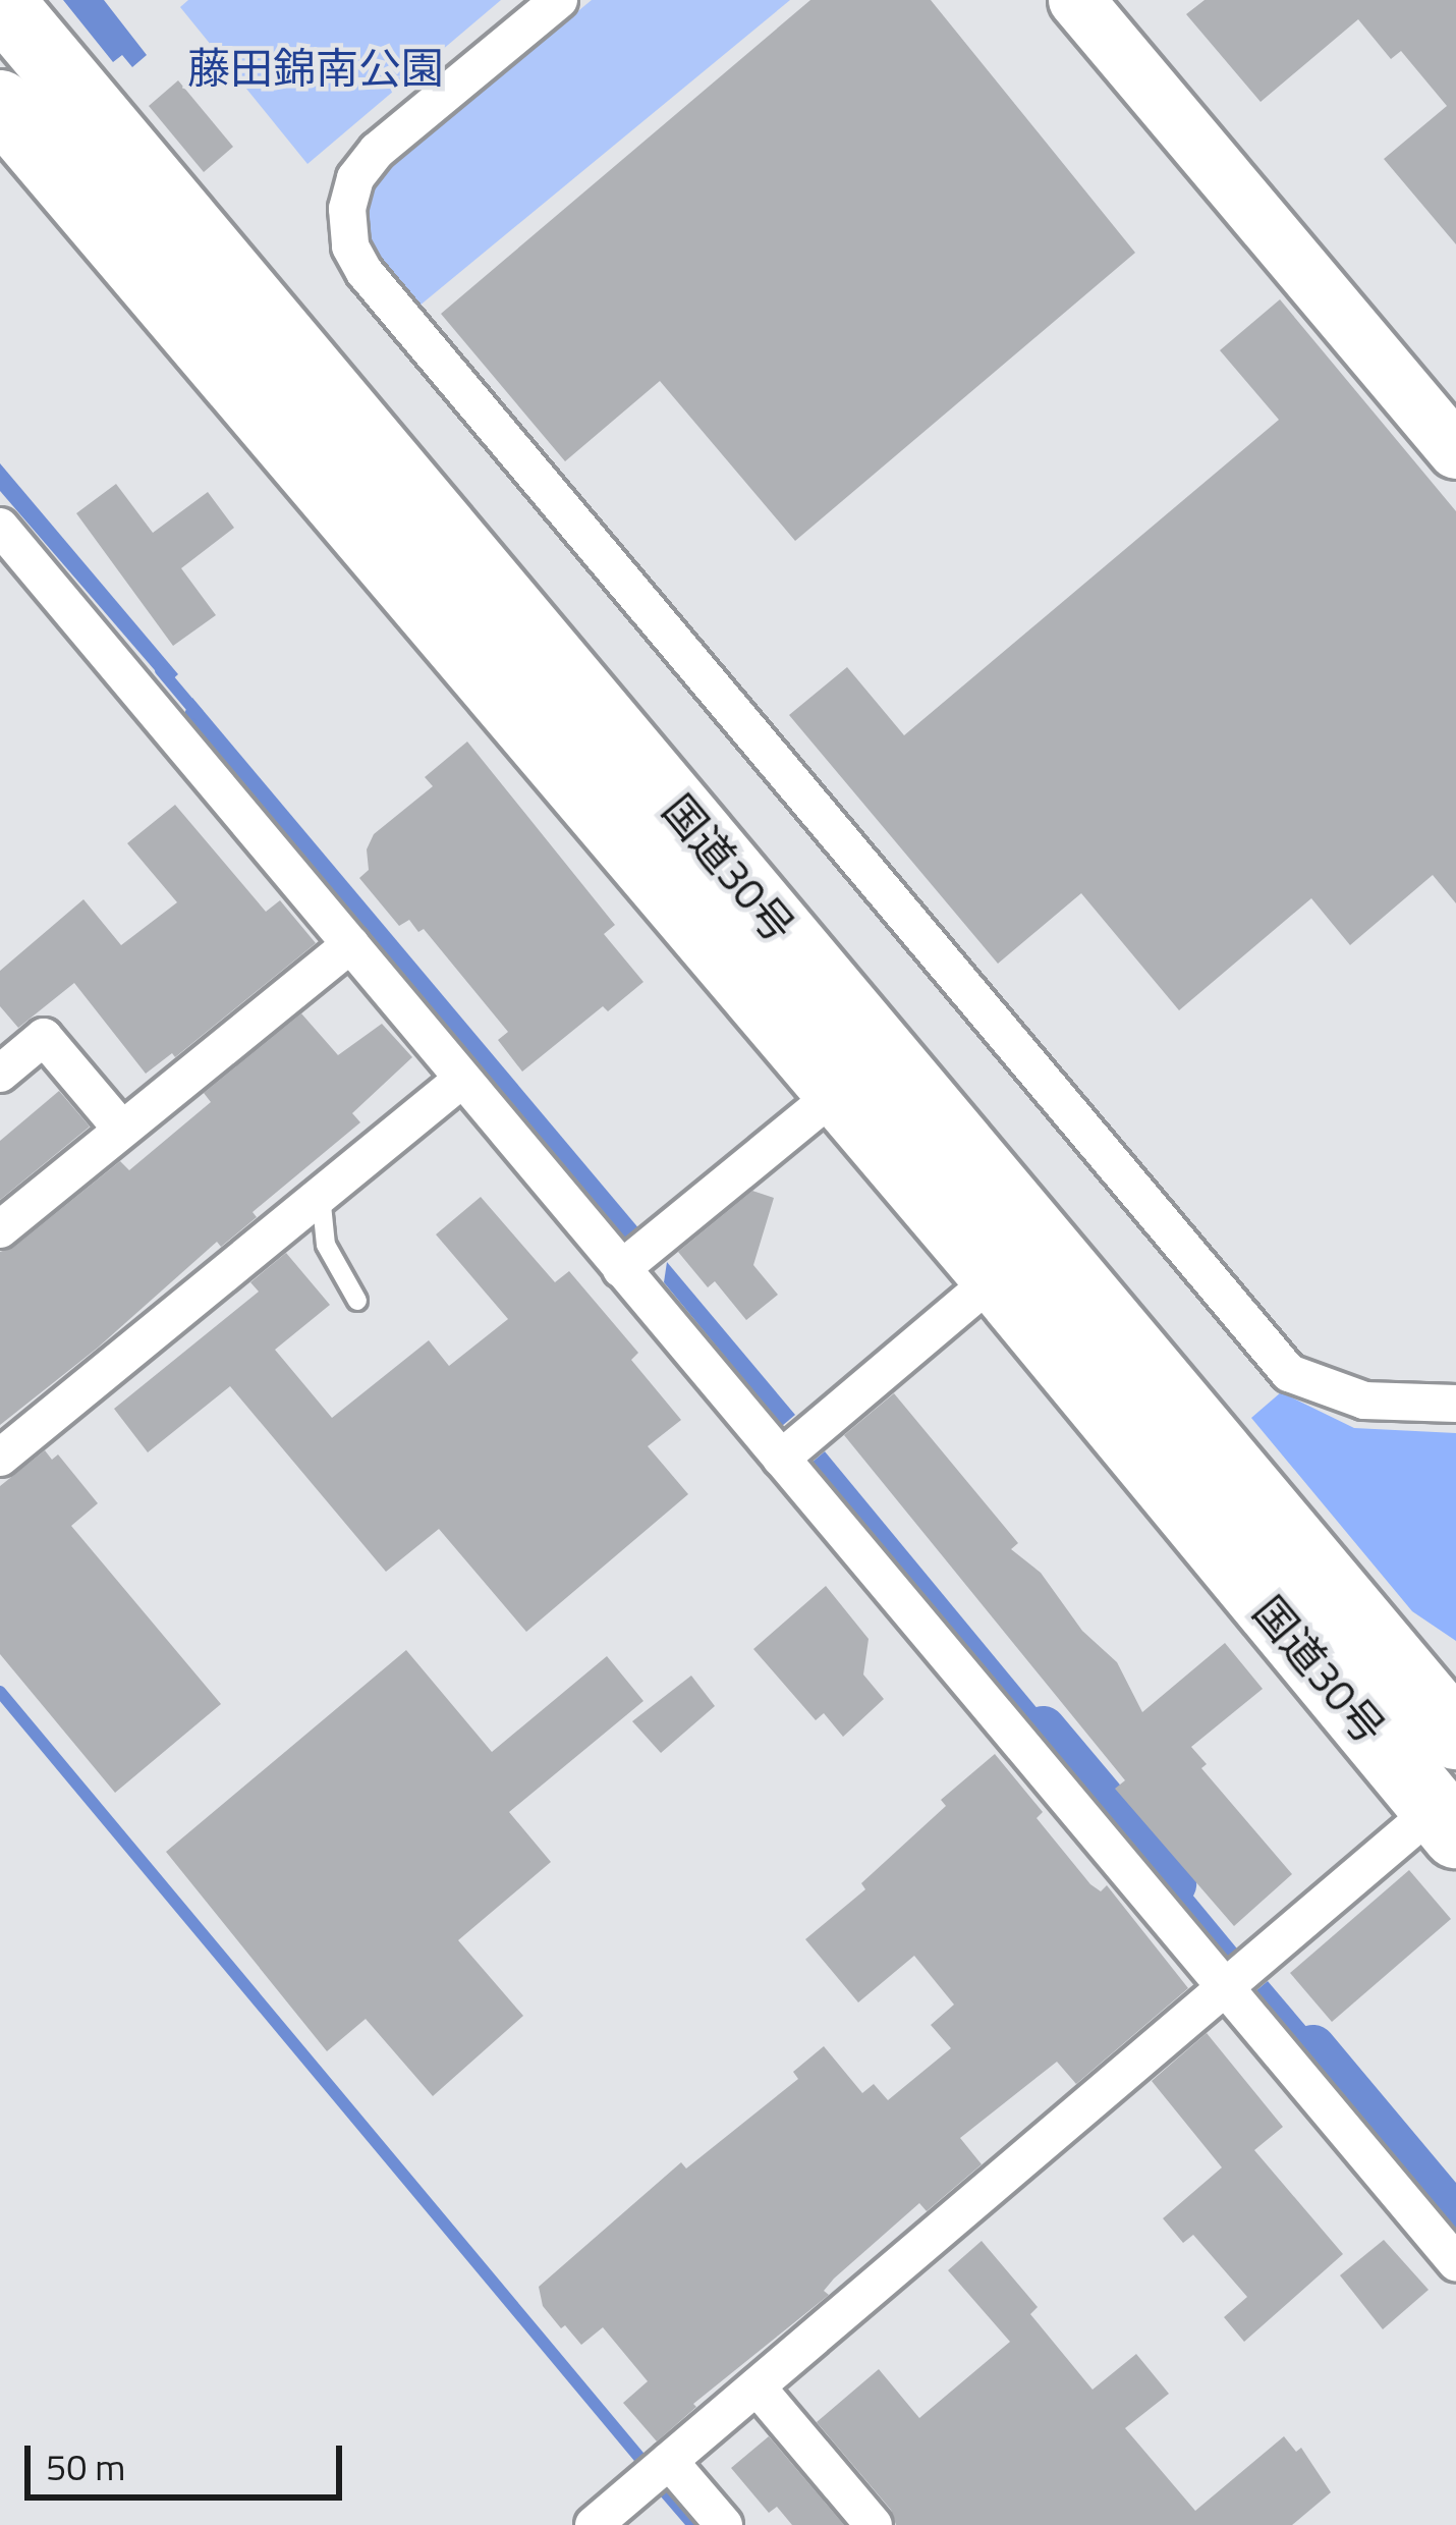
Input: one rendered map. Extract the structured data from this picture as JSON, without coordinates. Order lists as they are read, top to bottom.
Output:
{
  "streets": {
    "highway": ["国道30号"]
  },
  "parks": ["藤田錦南公園"],
  "scale_bar": "50 m"
}
